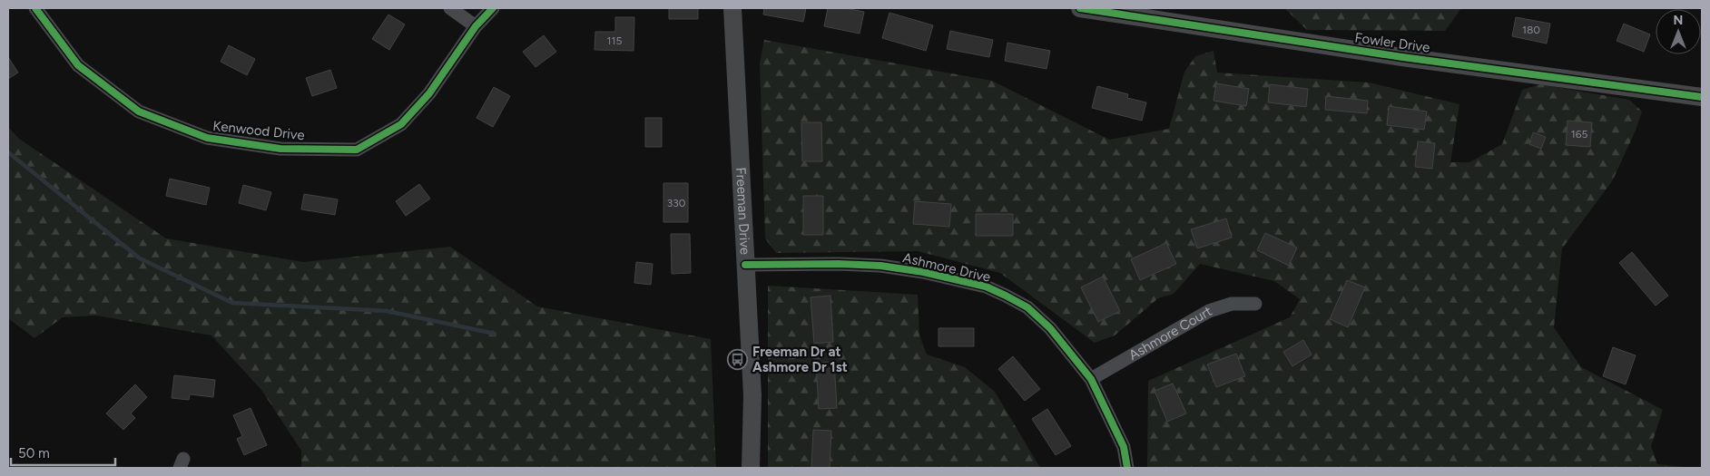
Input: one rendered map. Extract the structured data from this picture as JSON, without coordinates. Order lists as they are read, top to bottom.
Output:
{
  "streets": {
    "street": [
      "Fowler Drive",
      "Kenwood Drive",
      "Freeman Drive",
      "Ashmore Drive",
      "Ashmore Court"
    ]
  },
  "crossings": [
    ["Freeman Drive", "Ashmore Drive"],
    ["Ashmore Drive", "Ashmore Court"]
  ],
  "places": {
    "bus stop": ["Freeman Dr at Ashmore Dr 1st"]
  },
  "house_numbers": [
    "180",
    "115",
    "165",
    "330"
  ],
  "scale_bar": "50 m",
  "north": "top"
}
